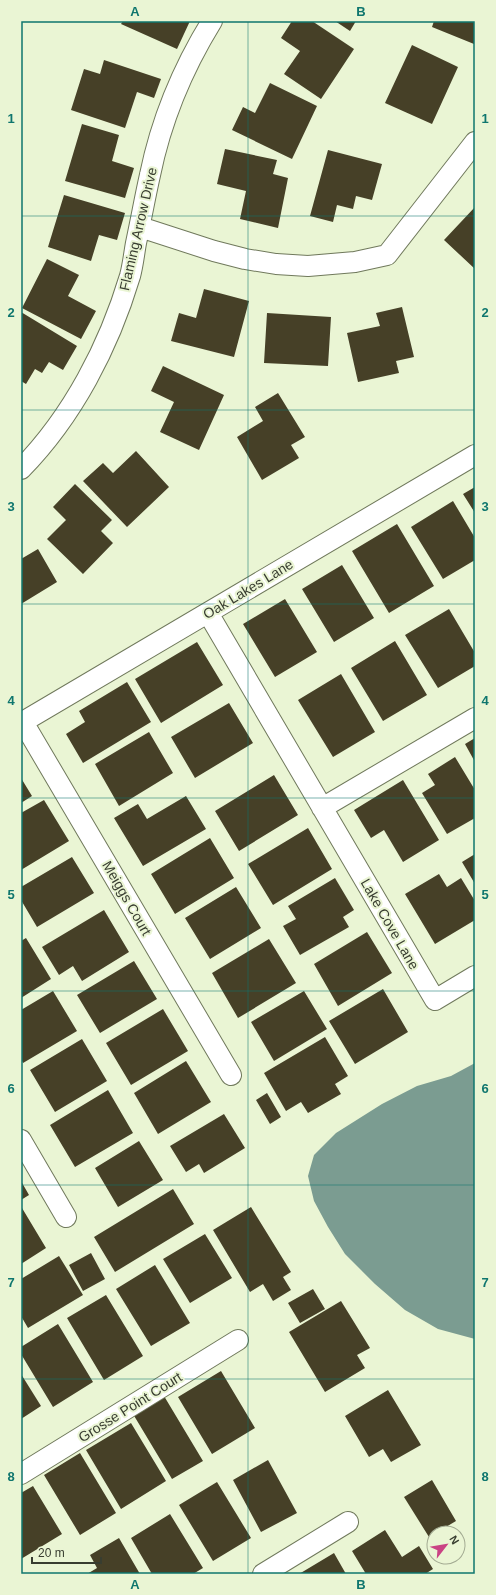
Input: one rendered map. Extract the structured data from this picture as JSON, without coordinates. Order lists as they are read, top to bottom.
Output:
{
  "streets": {
    "street": [
      "Flaming Arrow Drive",
      "Oak Lakes Lane",
      "Meiggs Court",
      "Lake Cove Lane",
      "Grosse Point Court"
    ]
  },
  "crossings": [
    ["Oak Lakes Lane", "Meiggs Court"],
    ["Oak Lakes Lane", "Lake Cove Lane"]
  ],
  "scale_bar": "20 m",
  "north": "top right",
  "grid": {
    "columns": ["A", "B"],
    "rows": [
      "1",
      "2",
      "3",
      "4",
      "5",
      "6",
      "7",
      "8"
    ]
  }
}
